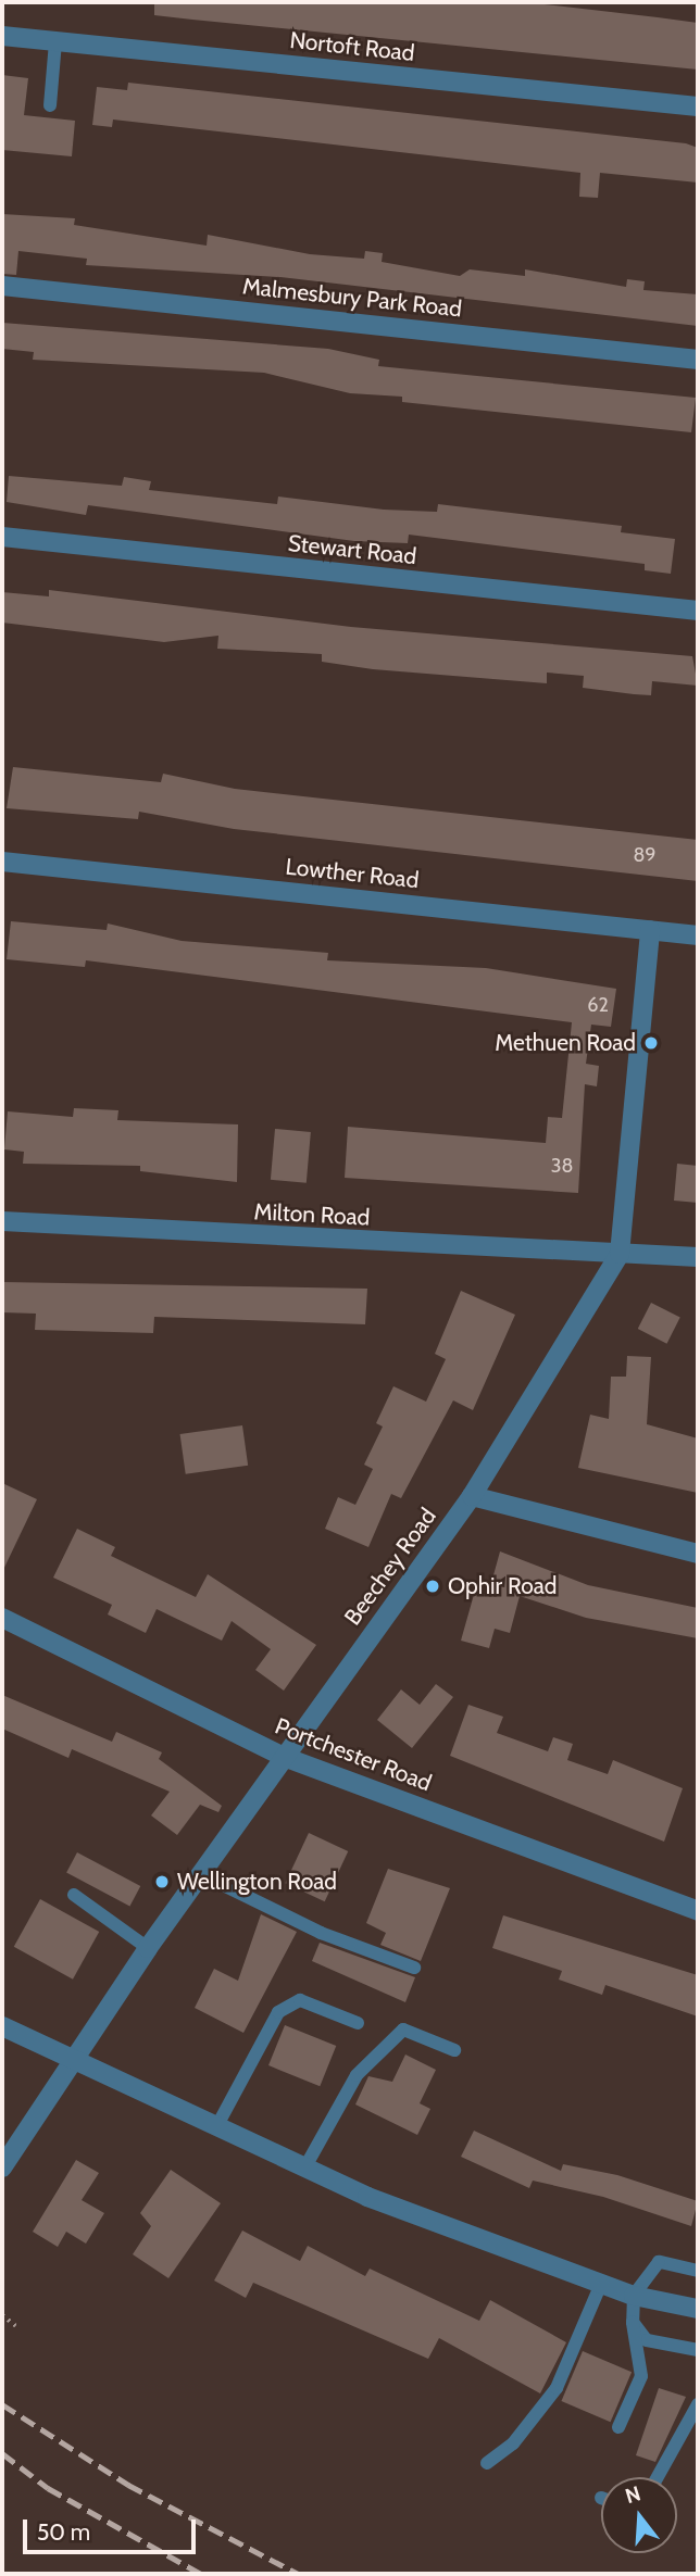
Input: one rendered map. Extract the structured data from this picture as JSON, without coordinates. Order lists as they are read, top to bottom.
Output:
{
  "streets": {
    "street": [
      "Nortoft Road",
      "Malmesbury Park Road",
      "Stewart Road",
      "Lowther Road",
      "Milton Road",
      "Beechey Road",
      "Portchester Road"
    ]
  },
  "crossings": [
    ["Lowther Road", "Beechey Road"],
    ["Milton Road", "Beechey Road"],
    ["Beechey Road", "Portchester Road"]
  ],
  "places": ["Methuen Road", "Ophir Road", "Wellington Road"],
  "house_numbers": ["89", "62", "38"],
  "scale_bar": "50 m",
  "north": "top"
}
